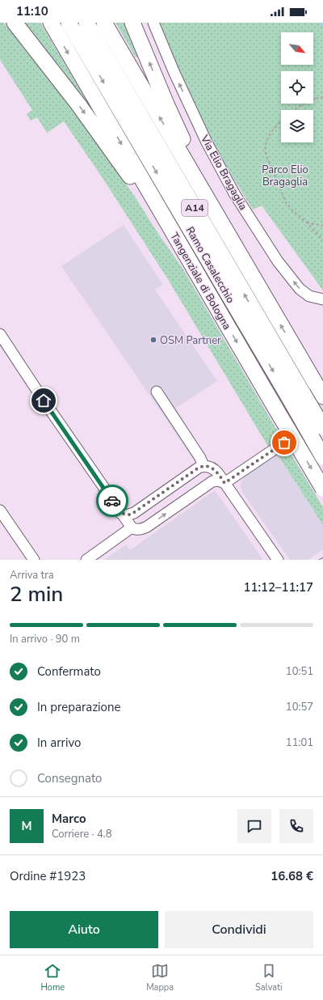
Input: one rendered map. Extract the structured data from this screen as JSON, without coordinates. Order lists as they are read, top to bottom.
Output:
{
  "streets": {
    "highway": ["A14", "Ramo Casalecchio", "Tangenziale di Bologna"],
    "street": ["Via Elio Bragaglia"]
  },
  "one_way": ["Via Elio Bragaglia"],
  "parks": ["Parco Elio Bragaglia"],
  "places": ["OSM Partner"],
  "north": "bottom right",
  "page": {
    "status": "11:10",
    "heading": ["2 min", "Arriva tra", "11:12–11:17"],
    "panel": [
      "Marco",
      "Corriere · 4.8",
      "Ordine #1923",
      "16.68 €"
    ],
    "bar": "In arrivo · 90 m",
    "list": [
      ["Confermato", "10:51"],
      ["In preparazione", "10:57"],
      ["In arrivo", "11:01"],
      "Consegnato"
    ],
    "round": "M",
    "buttons": ["Aiuto", "Condividi"],
    "tabs": ["Home", "Mappa", "Salvati"]
  }
}
